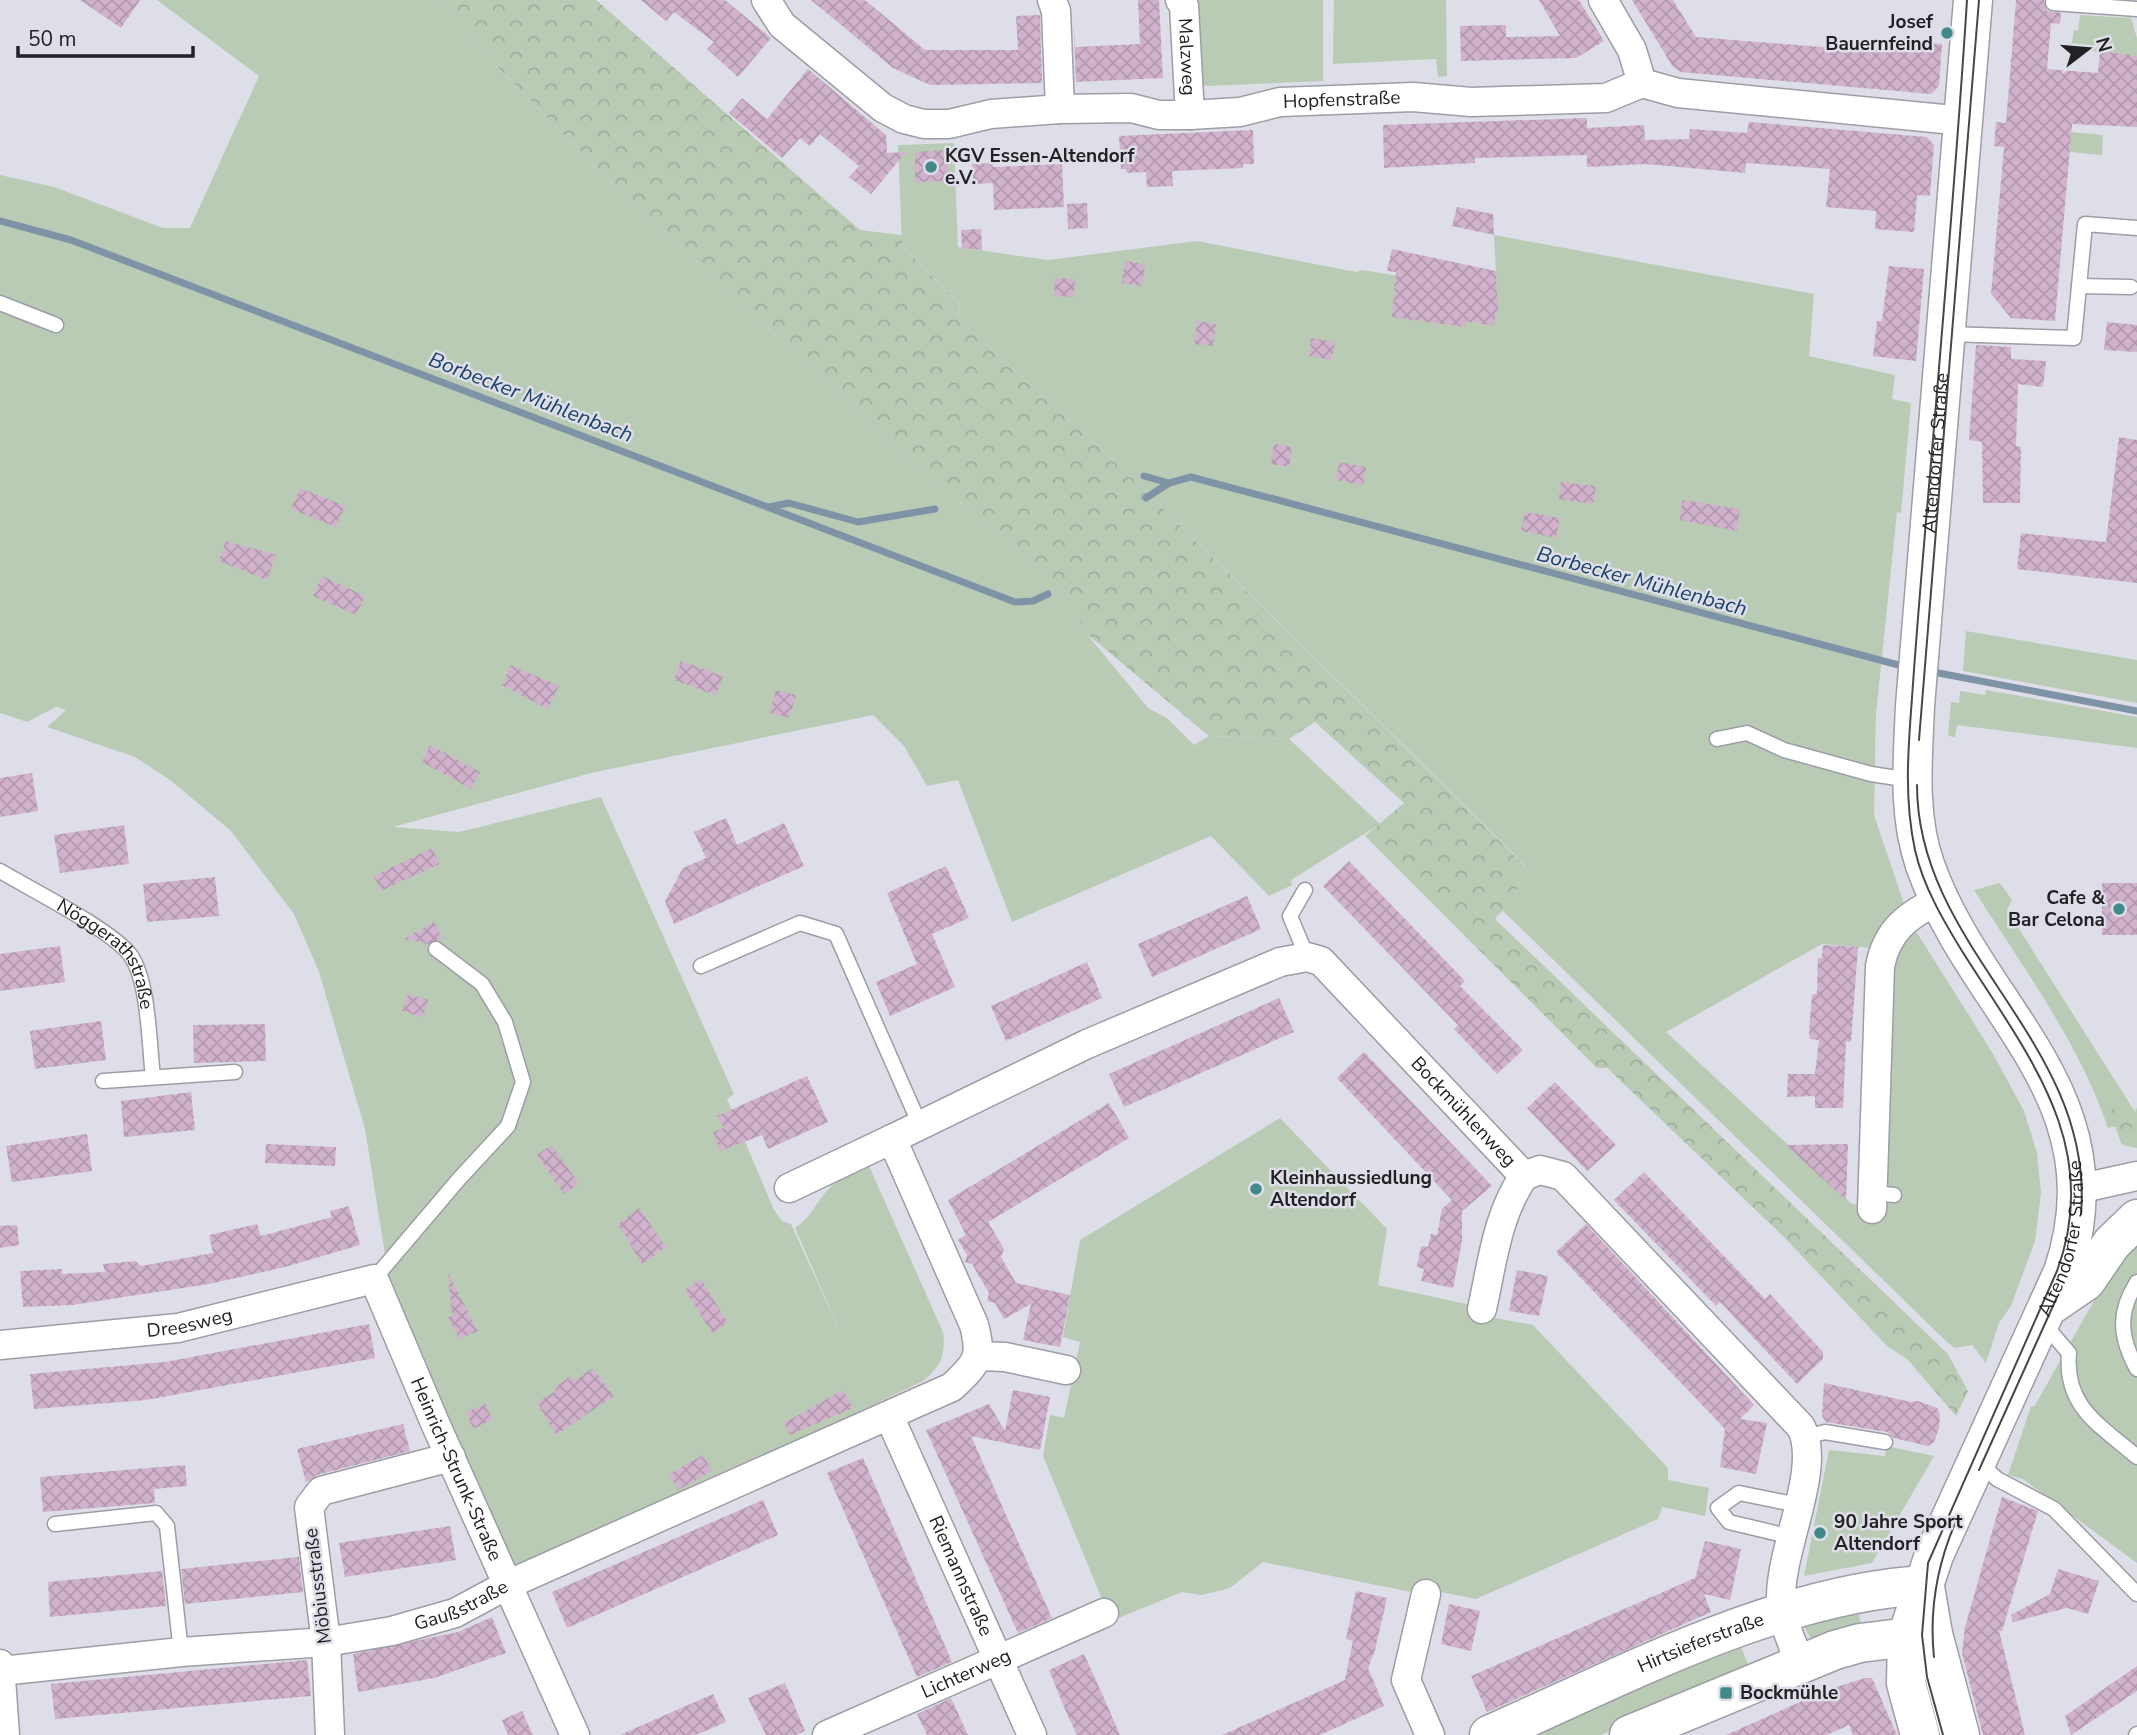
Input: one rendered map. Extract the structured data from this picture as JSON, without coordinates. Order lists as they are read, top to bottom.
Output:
{
  "streets": {
    "main road": ["Altendorfer Straße", "Hirtsieferstraße"],
    "street": [
      "Malzweg",
      "Hopfenstraße",
      "Bockmühlenweg",
      "Dreesweg",
      "Heinrich-Strunk-Straße",
      "Riemannstraße",
      "Möbiusstraße",
      "Gaußstraße",
      "Lichterweg"
    ],
    "lane": ["Nöggerathstraße"]
  },
  "crossings": [
    ["Malzweg", "Hopfenstraße"],
    ["Altendorfer Straße", "Hirtsieferstraße"],
    ["Dreesweg", "Heinrich-Strunk-Straße"],
    ["Heinrich-Strunk-Straße", "Möbiusstraße"],
    ["Heinrich-Strunk-Straße", "Gaußstraße"],
    ["Riemannstraße", "Gaußstraße"],
    ["Riemannstraße", "Lichterweg"],
    ["Möbiusstraße", "Gaußstraße"]
  ],
  "water": ["Borbecker Mühlenbach"],
  "places": {
    "other": [
      "Josef Bauernfeind",
      "KGV Essen-Altendorf e.V.",
      "Cafe & Bar Celona",
      "Kleinhaussiedlung Altendorf",
      "90 Jahre Sport Altendorf"
    ],
    "transit": ["Bockmühle"]
  },
  "scale_bar": "50 m",
  "north": "right"
}
